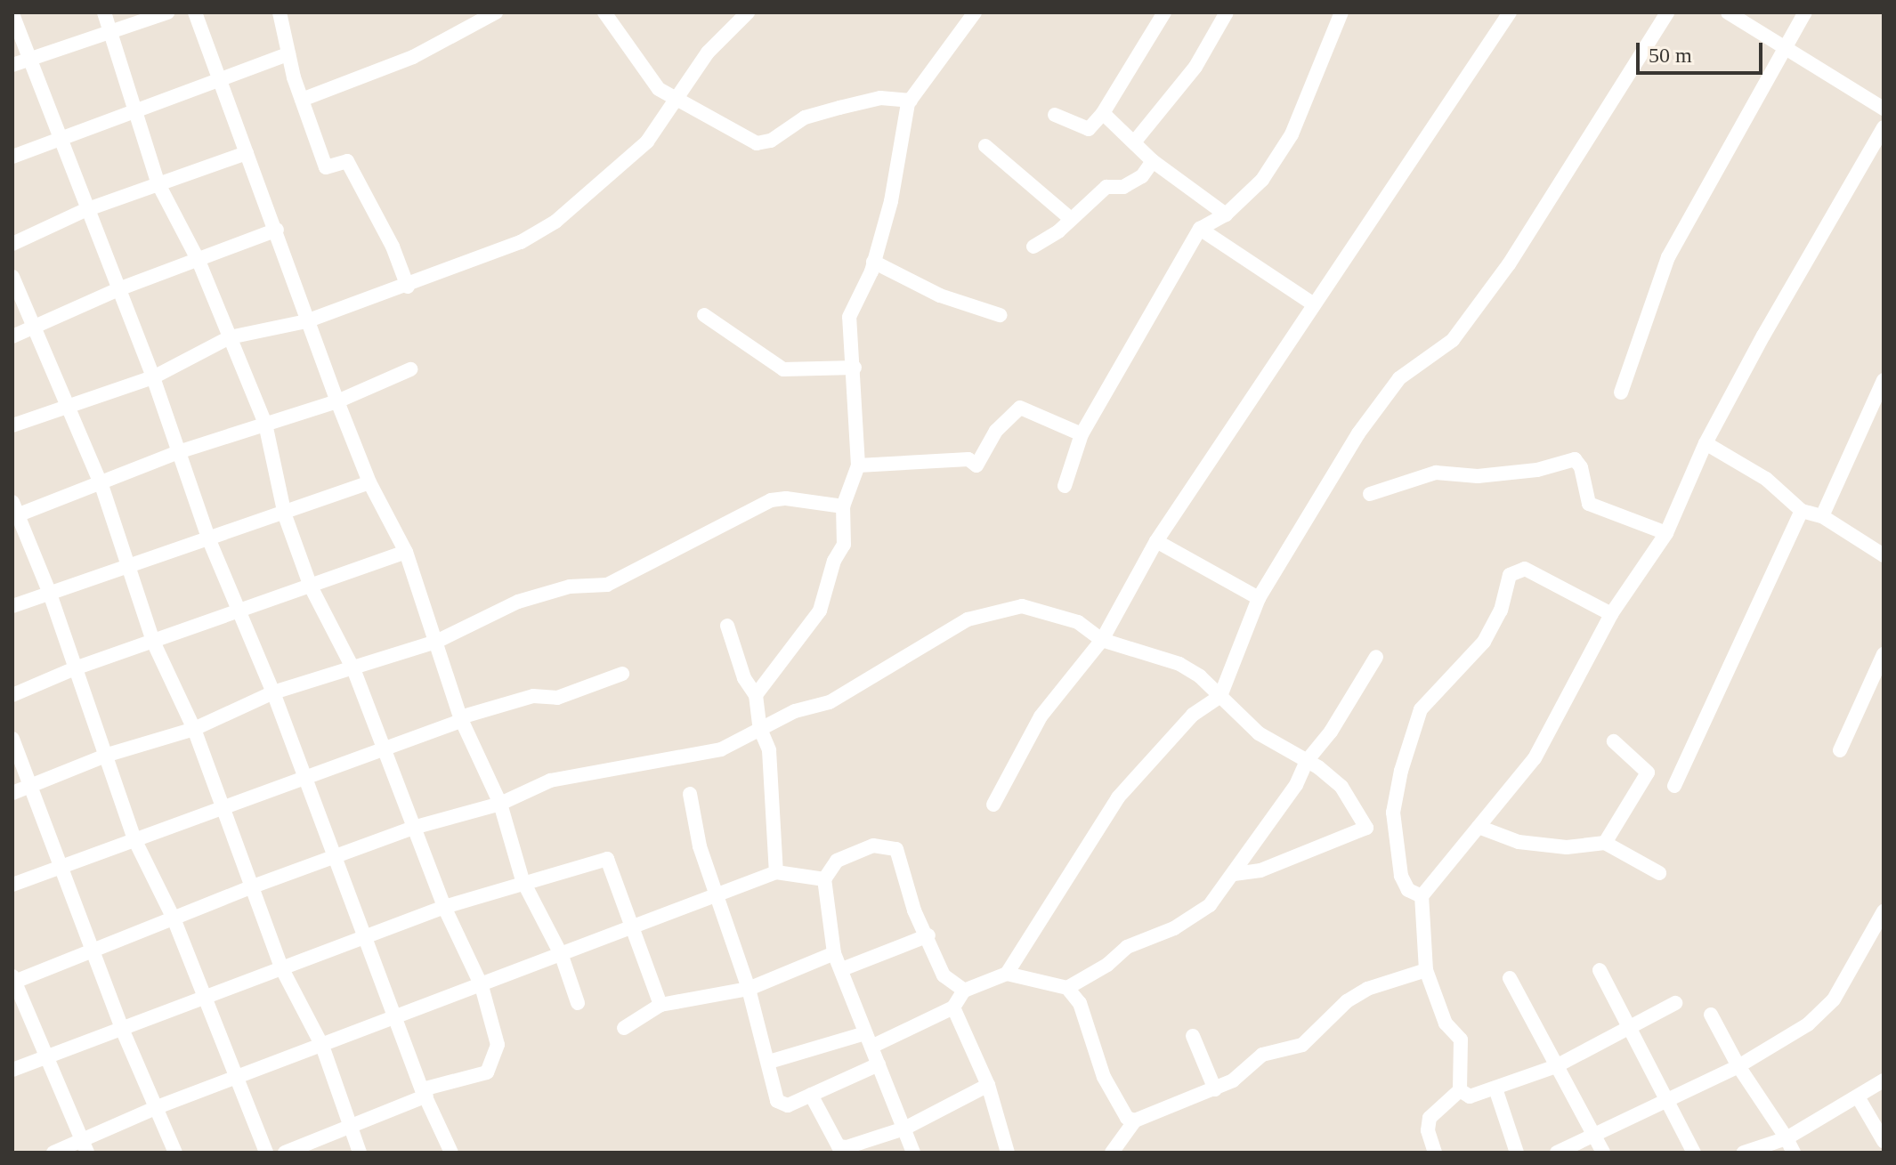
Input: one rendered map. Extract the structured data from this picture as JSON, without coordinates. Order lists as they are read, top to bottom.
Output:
{
  "scale_bar": "50 m"
}
